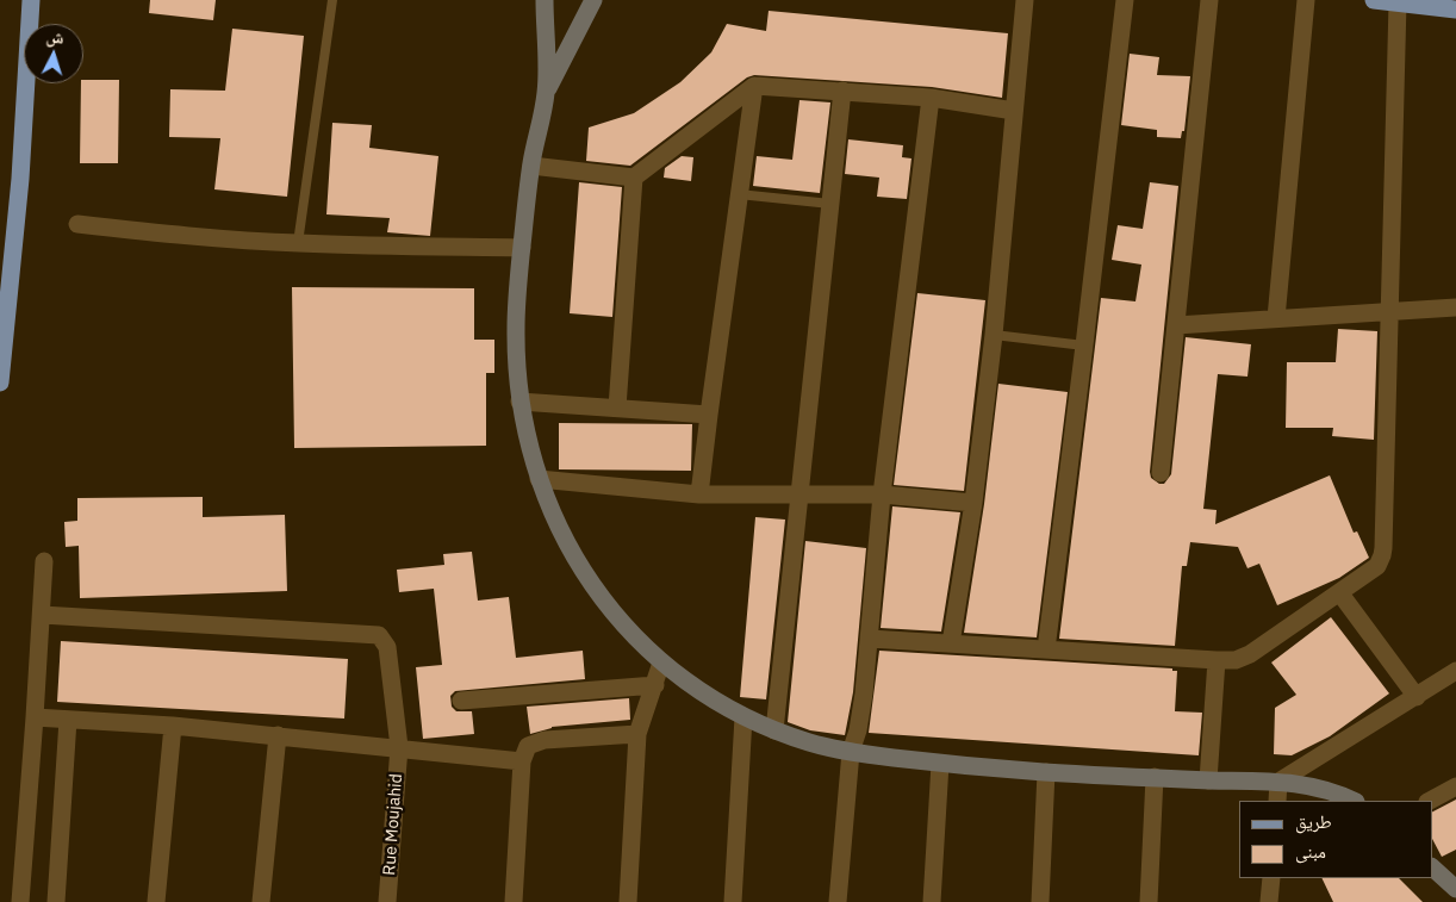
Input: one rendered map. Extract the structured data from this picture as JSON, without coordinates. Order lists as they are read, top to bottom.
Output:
{
  "streets": {
    "street": ["Rue Moujahid"]
  },
  "legend": ["طريق", "مبنى"],
  "north": "top"
}
